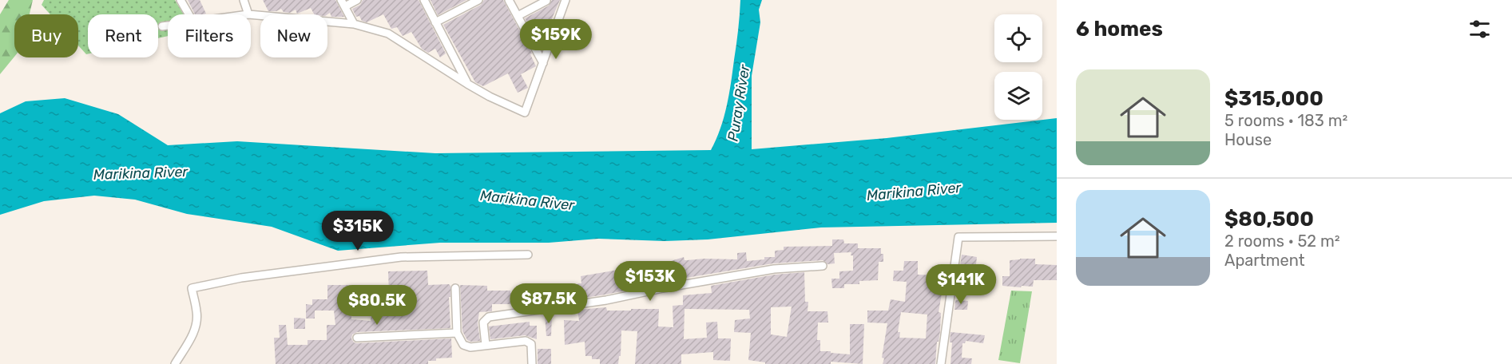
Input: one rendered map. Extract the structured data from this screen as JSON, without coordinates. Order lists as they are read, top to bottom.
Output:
{
  "water": ["Puray River", "Marikina River"],
  "page": {
    "heading": "6 homes",
    "chip": [
      "Buy",
      "Rent",
      "Filters",
      "New"
    ],
    "price": [
      "$159K",
      "$315K",
      "$153K",
      "$141K",
      "$87.5K",
      "$80.5K"
    ],
    "list": [
      {
        "name": "$315,000",
        "note": "5 rooms · 183 m² · House"
      },
      {
        "name": "$80,500",
        "note": "2 rooms · 52 m² · Apartment"
      }
    ]
  }
}
